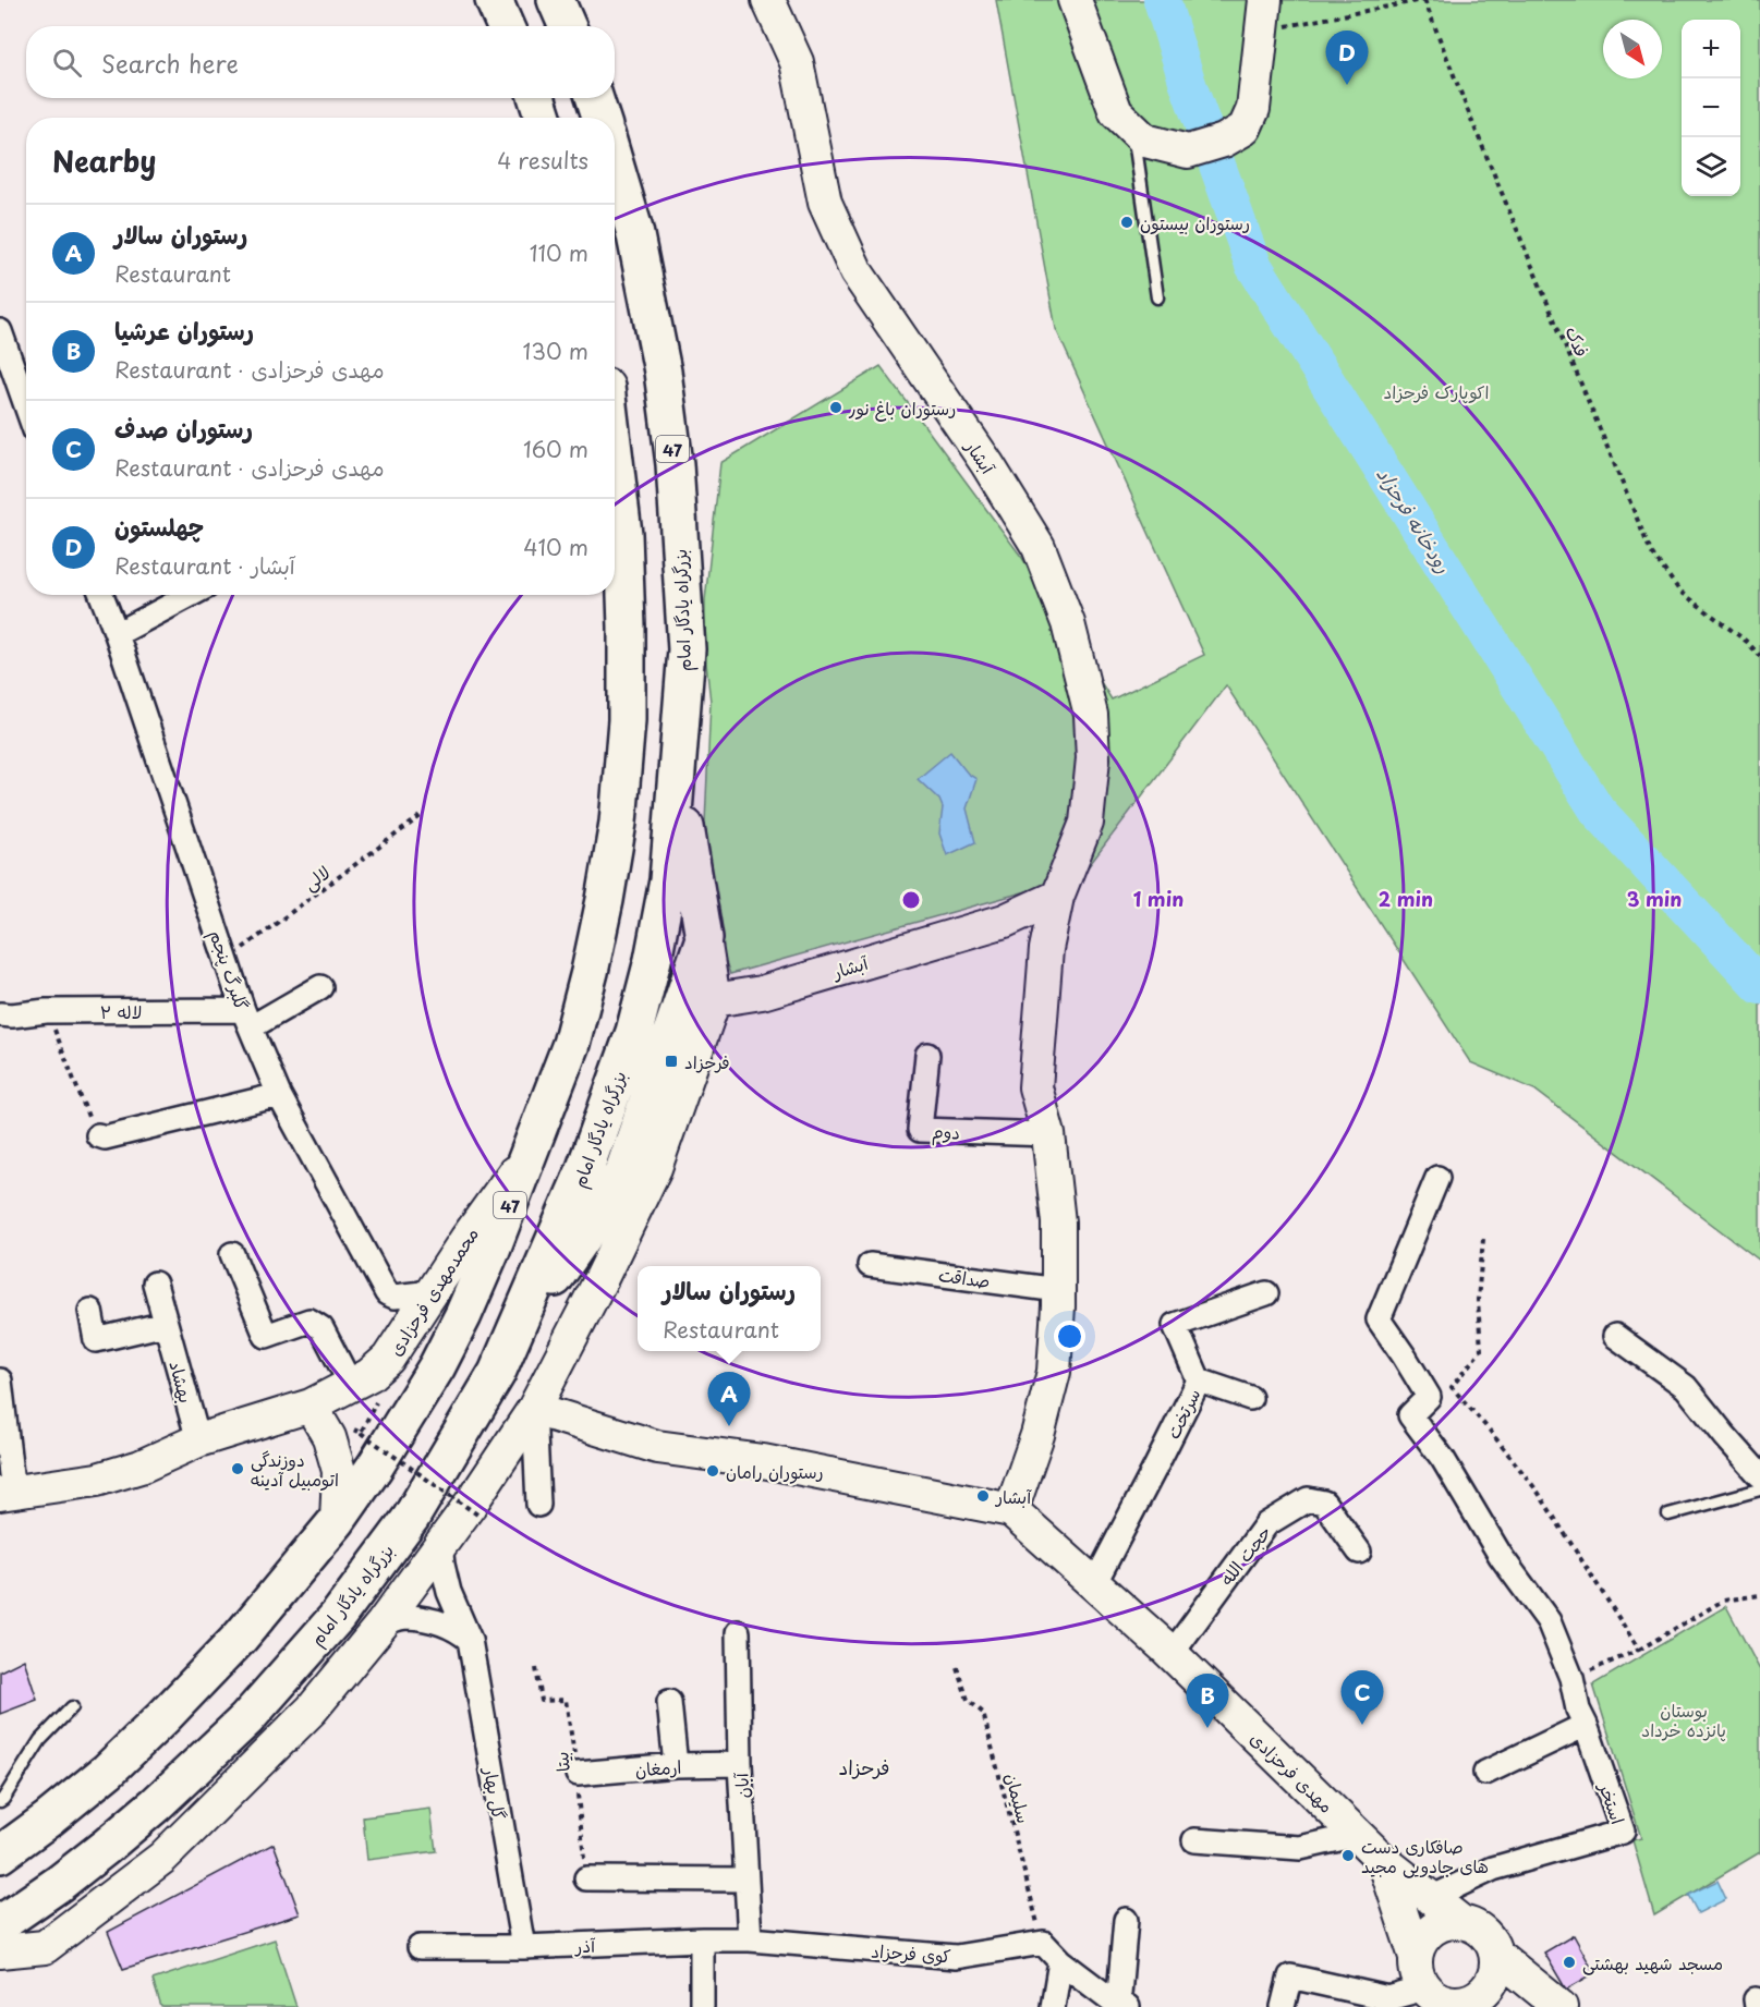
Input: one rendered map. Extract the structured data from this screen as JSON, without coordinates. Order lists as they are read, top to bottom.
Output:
{
  "streets": {
    "highway": ["47", "بزرگراه یادگار امام"],
    "street": [
      "آبشار",
      "گلبرگ پنجم",
      "لاله ۲",
      "دوم",
      "صداقت",
      "محمدمهدی فرحزادی",
      "بهشاد",
      "سرتخت",
      "حجت الله",
      "ارمغان",
      "مهدی فرحزادی",
      "آبان",
      "گل بهار",
      "استخر",
      "آذر",
      "کوی فرحزاد"
    ],
    "path": [
      "فدک",
      "لالی",
      "بیتا",
      "سلیمان"
    ]
  },
  "crossings": [
    ["47", "محمدمهدی فرحزادی"],
    ["آبشار", "دوم"],
    ["آبشار", "صداقت"],
    ["آبشار", "مهدی فرحزادی"],
    ["لالی", "گلبرگ پنجم"],
    ["گلبرگ پنجم", "لاله ۲"],
    ["گلبرگ پنجم", "محمدمهدی فرحزادی"],
    ["محمدمهدی فرحزادی", "بهشاد"],
    ["سرتخت", "مهدی فرحزادی"],
    ["حجت الله", "مهدی فرحزادی"],
    ["بیتا", "ارمغان"],
    ["ارمغان", "آبان"],
    ["مهدی فرحزادی", "استخر"],
    ["آبان", "آذر"],
    ["آبان", "کوی فرحزاد"],
    ["گل بهار", "آذر"],
    ["سلیمان", "کوی فرحزاد"],
    ["آذر", "کوی فرحزاد"]
  ],
  "districts": ["فرحزاد"],
  "water": ["رودخانه فرحزاد"],
  "parks": ["اکوپارک فرحزاد", "بوستان پانزده خرداد"],
  "places": {
    "other": [
      "رستوران بیستون",
      "رستوران باغ نور",
      "دوزندگی اتومبیل آدینه",
      "رستوران رامان",
      "آبشار",
      "صافکاری دست های جادویی مجید",
      "مسجد شهید بهشتی"
    ],
    "transit": ["فرحزاد"]
  },
  "north": "bottom right",
  "page": {
    "map_buttons": ["+", "−"],
    "search": "Search here",
    "pins": [
      "D",
      "A",
      "C",
      "B"
    ],
    "heading": ["Nearby", "4 results"],
    "list": [
      {
        "mark": "A",
        "name": "رستوران سالار",
        "note": "Restaurant",
        "value": "110 m"
      },
      {
        "mark": "B",
        "name": "رستوران عرشیا",
        "note": "Restaurant · مهدی فرحزادی",
        "value": "130 m"
      },
      {
        "mark": "C",
        "name": "رستوران صدف",
        "note": "Restaurant · مهدی فرحزادی",
        "value": "160 m"
      },
      {
        "mark": "D",
        "name": "چهلستون",
        "note": "Restaurant · آبشار",
        "value": "410 m"
      }
    ],
    "popup": ["رستوران سالار", "Restaurant"]
  },
  "rings": ["1 min", "2 min", "3 min"]
}
